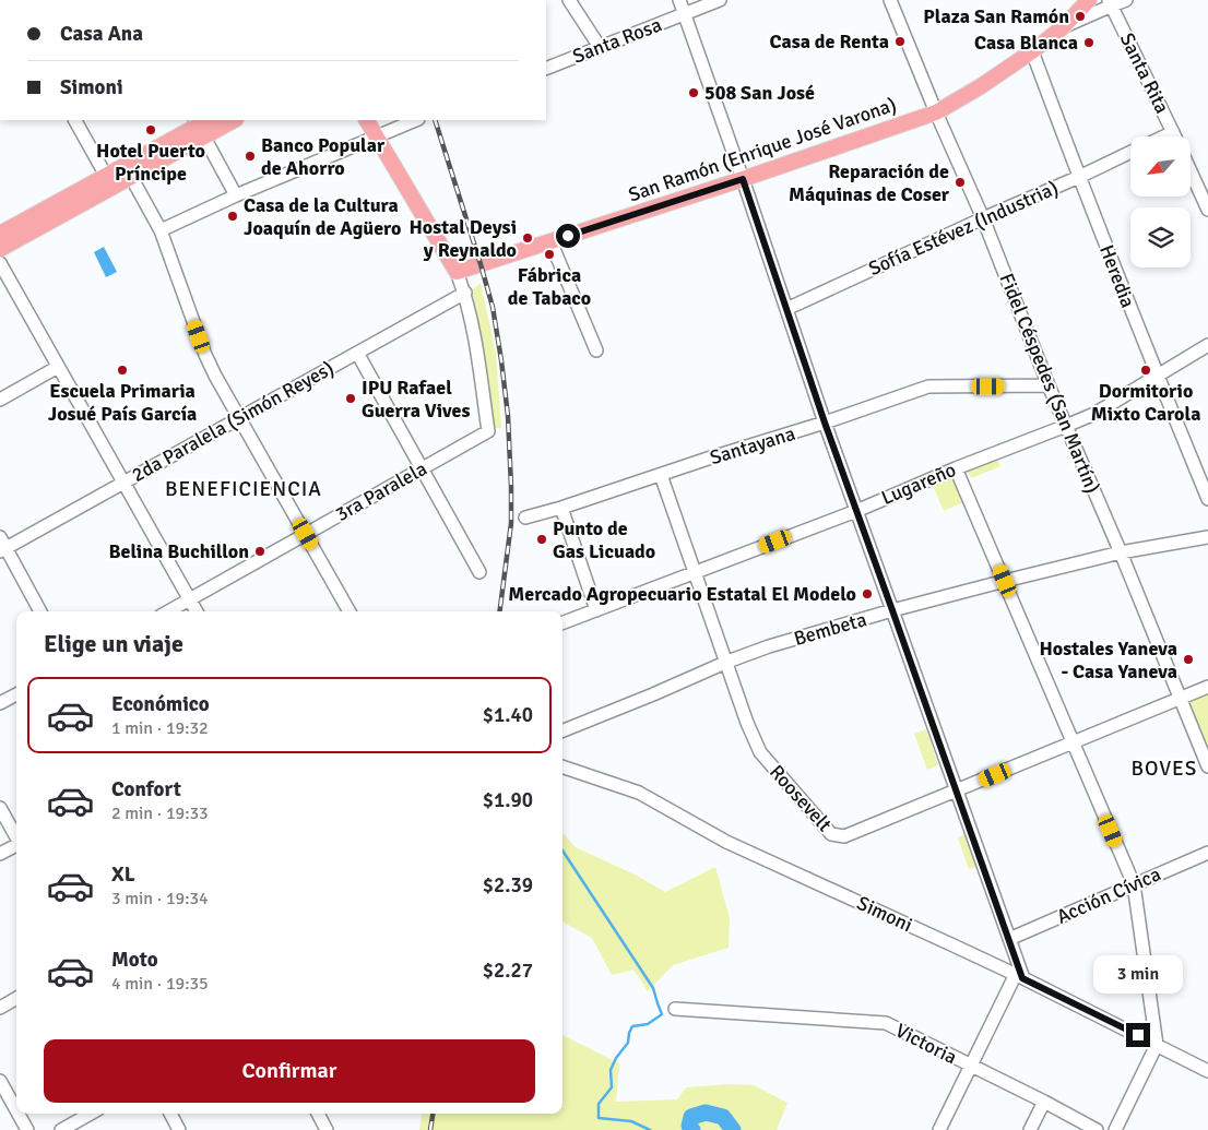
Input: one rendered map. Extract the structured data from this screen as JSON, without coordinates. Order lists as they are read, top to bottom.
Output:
{
  "streets": {
    "main road": ["San Ramón (Enrique José Varona)"],
    "street": [
      "Santa Rosa",
      "Santa Rita",
      "Sofía Estévez (Industria)",
      "Heredia",
      "Fidel Céspedes (San Martín)",
      "2da Paralela (Simón Reyes)",
      "Santayana",
      "Lugareño",
      "3ra Paralela",
      "Bembeta",
      "Roosevelt",
      "Acción Cívica",
      "Simoni",
      "Victoria"
    ]
  },
  "crossings": [
    ["San Ramón (Enrique José Varona)", "Heredia"],
    ["San Ramón (Enrique José Varona)", "Fidel Céspedes (San Martín)"],
    ["Sofía Estévez (Industria)", "Heredia"],
    ["Sofía Estévez (Industria)", "Fidel Céspedes (San Martín)"],
    ["Heredia", "Lugareño"],
    ["Fidel Céspedes (San Martín)", "Santayana"],
    ["Fidel Céspedes (San Martín)", "Lugareño"],
    ["Fidel Céspedes (San Martín)", "Bembeta"],
    ["Fidel Céspedes (San Martín)", "Roosevelt"],
    ["2da Paralela (Simón Reyes)", "3ra Paralela"],
    ["Santayana", "Roosevelt"],
    ["Lugareño", "Roosevelt"],
    ["Bembeta", "Roosevelt"]
  ],
  "districts": ["BENEFICIENCIA", "BOVES"],
  "places": [
    "Plaza San Ramón",
    "Casa de Renta",
    "Casa Blanca",
    "508 San José",
    "Hotel Puerto Príncipe",
    "Banco Popular de Ahorro",
    "Reparación de Máquinas de Coser",
    "Casa de la Cultura Joaquín de Agüero",
    "Hostal Deysi y Reynaldo",
    "Fábrica de Tabaco",
    "Escuela Primaria Josué País García",
    "Dormitorio Mixto Carola",
    "IPU Rafael Guerra Vives",
    "Punto de Gas Licuado",
    "Belina Buchillon",
    "Mercado Agropecuario Estatal El Modelo",
    "Hostales Yaneva - Casa Yaneva"
  ],
  "north": "bottom left",
  "page": {
    "banner": ["Casa Ana", "Simoni"],
    "heading": "Elige un viaje",
    "list": [
      {
        "name": "Económico",
        "note": "1 min · 19:32",
        "value": "$1.40"
      },
      {
        "name": "Confort",
        "note": "2 min · 19:33",
        "value": "$1.90"
      },
      {
        "name": "XL",
        "note": "3 min · 19:34",
        "value": "$2.39"
      },
      {
        "name": "Moto",
        "note": "4 min · 19:35",
        "value": "$2.27"
      }
    ],
    "bubble": "3 min",
    "buttons": "Confirmar"
  }
}
